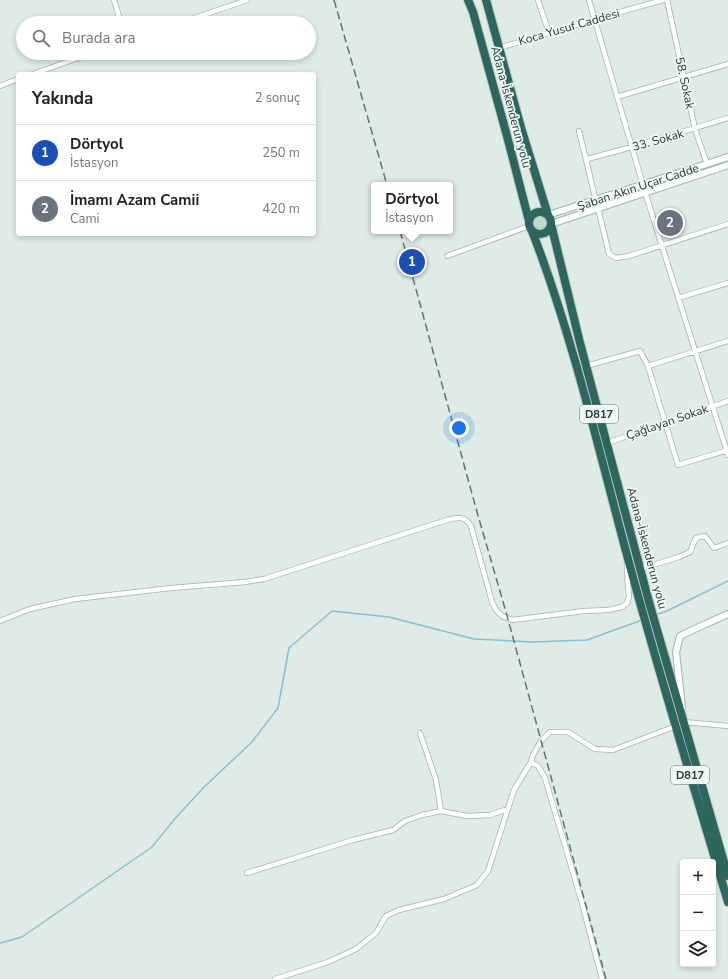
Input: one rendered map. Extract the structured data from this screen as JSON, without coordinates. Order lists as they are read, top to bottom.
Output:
{
  "streets": {
    "highway": ["Adana-İskenderun yolu", "D817"],
    "main road": ["Şaban Akın Uçar Cadde"],
    "street": [
      "Koca Yusuf Caddesi",
      "58. Sokak",
      "33. Sokak",
      "Çağlayan Sokak"
    ]
  },
  "crossings": [
    ["Koca Yusuf Caddesi", "Adana-İskenderun yolu"],
    ["58. Sokak", "33. Sokak"],
    ["58. Sokak", "Şaban Akın Uçar Cadde"],
    ["Adana-İskenderun yolu", "Şaban Akın Uçar Cadde"],
    ["Adana-İskenderun yolu", "D817"],
    ["Adana-İskenderun yolu", "Çağlayan Sokak"],
    ["Şaban Akın Uçar Cadde", "D817"]
  ],
  "page": {
    "search": "Burada ara",
    "heading": ["Yakında", "2 sonuç"],
    "list": [
      {
        "mark": "1",
        "name": "Dörtyol",
        "note": "İstasyon",
        "value": "250 m"
      },
      {
        "mark": "2",
        "name": "İmamı Azam Camii",
        "note": "Cami",
        "value": "420 m"
      }
    ],
    "popup": ["Dörtyol", "İstasyon"],
    "pins": ["2", "1"],
    "map_buttons": ["+", "−"]
  }
}
